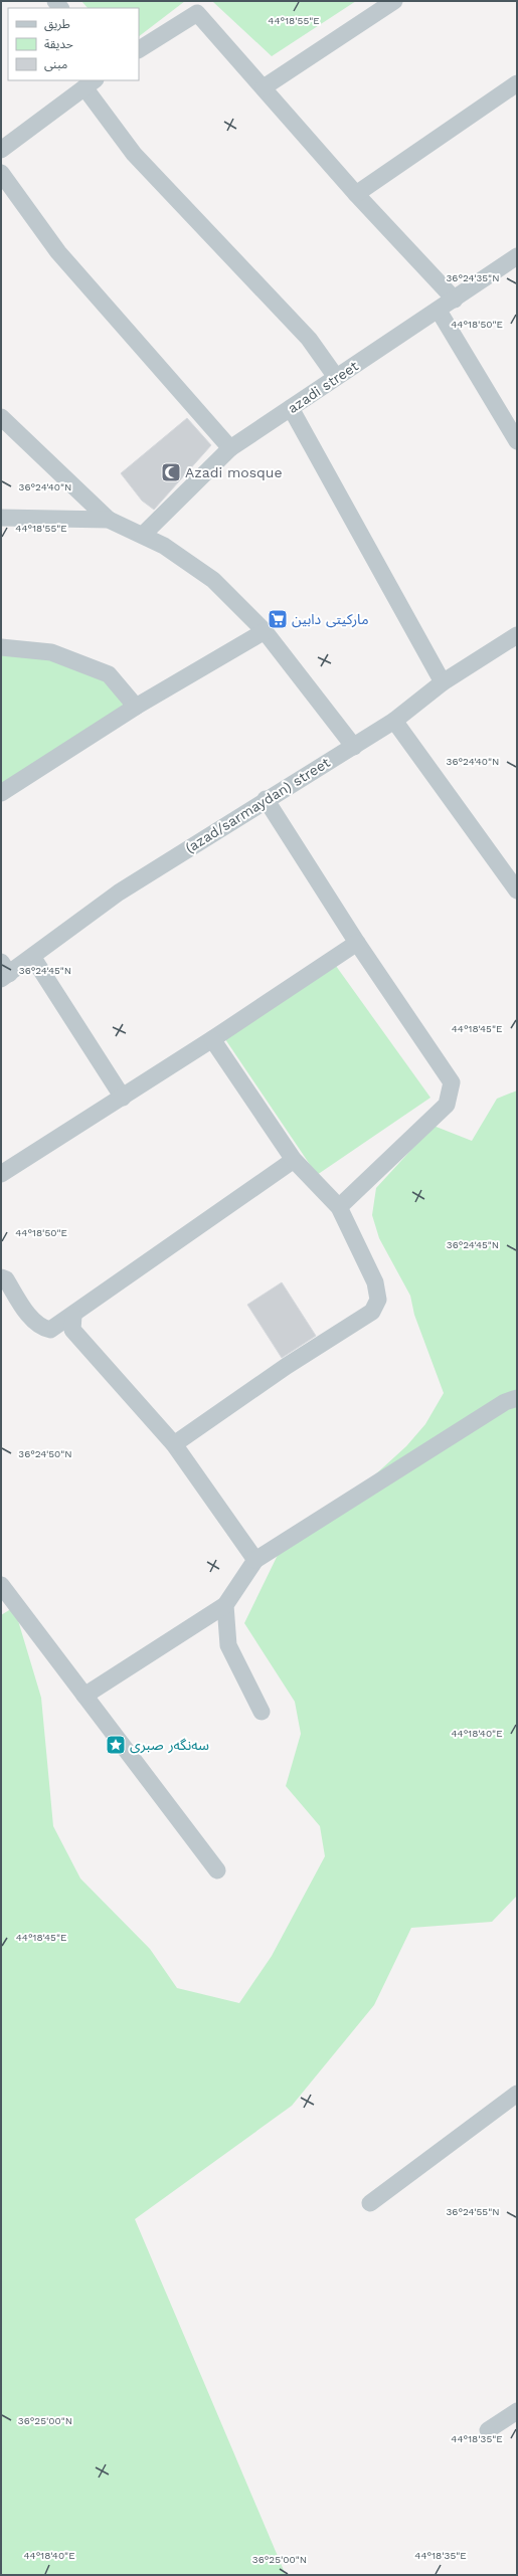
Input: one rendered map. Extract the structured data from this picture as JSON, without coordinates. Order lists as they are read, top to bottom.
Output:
{
  "streets": {
    "street": ["azadi street", "(azad/sarmaydan) street"]
  },
  "places": {
    "mosque": ["Azadi mosque"],
    "supermarket": ["ماركيتى دابين"],
    "place": ["سەنگەر صبری"]
  },
  "legend": ["طريق", "حديقة", "مبنى"],
  "coordinates": [
    "44°18'55\"E",
    "36°24'35\"N",
    "44°18'50\"E",
    "36°24'40\"N",
    "36°24'45\"N",
    "44°18'45\"E",
    "36°24'50\"N",
    "44°18'40\"E",
    "36°24'55\"N",
    "36°25'00\"N",
    "44°18'35\"E"
  ]
}
